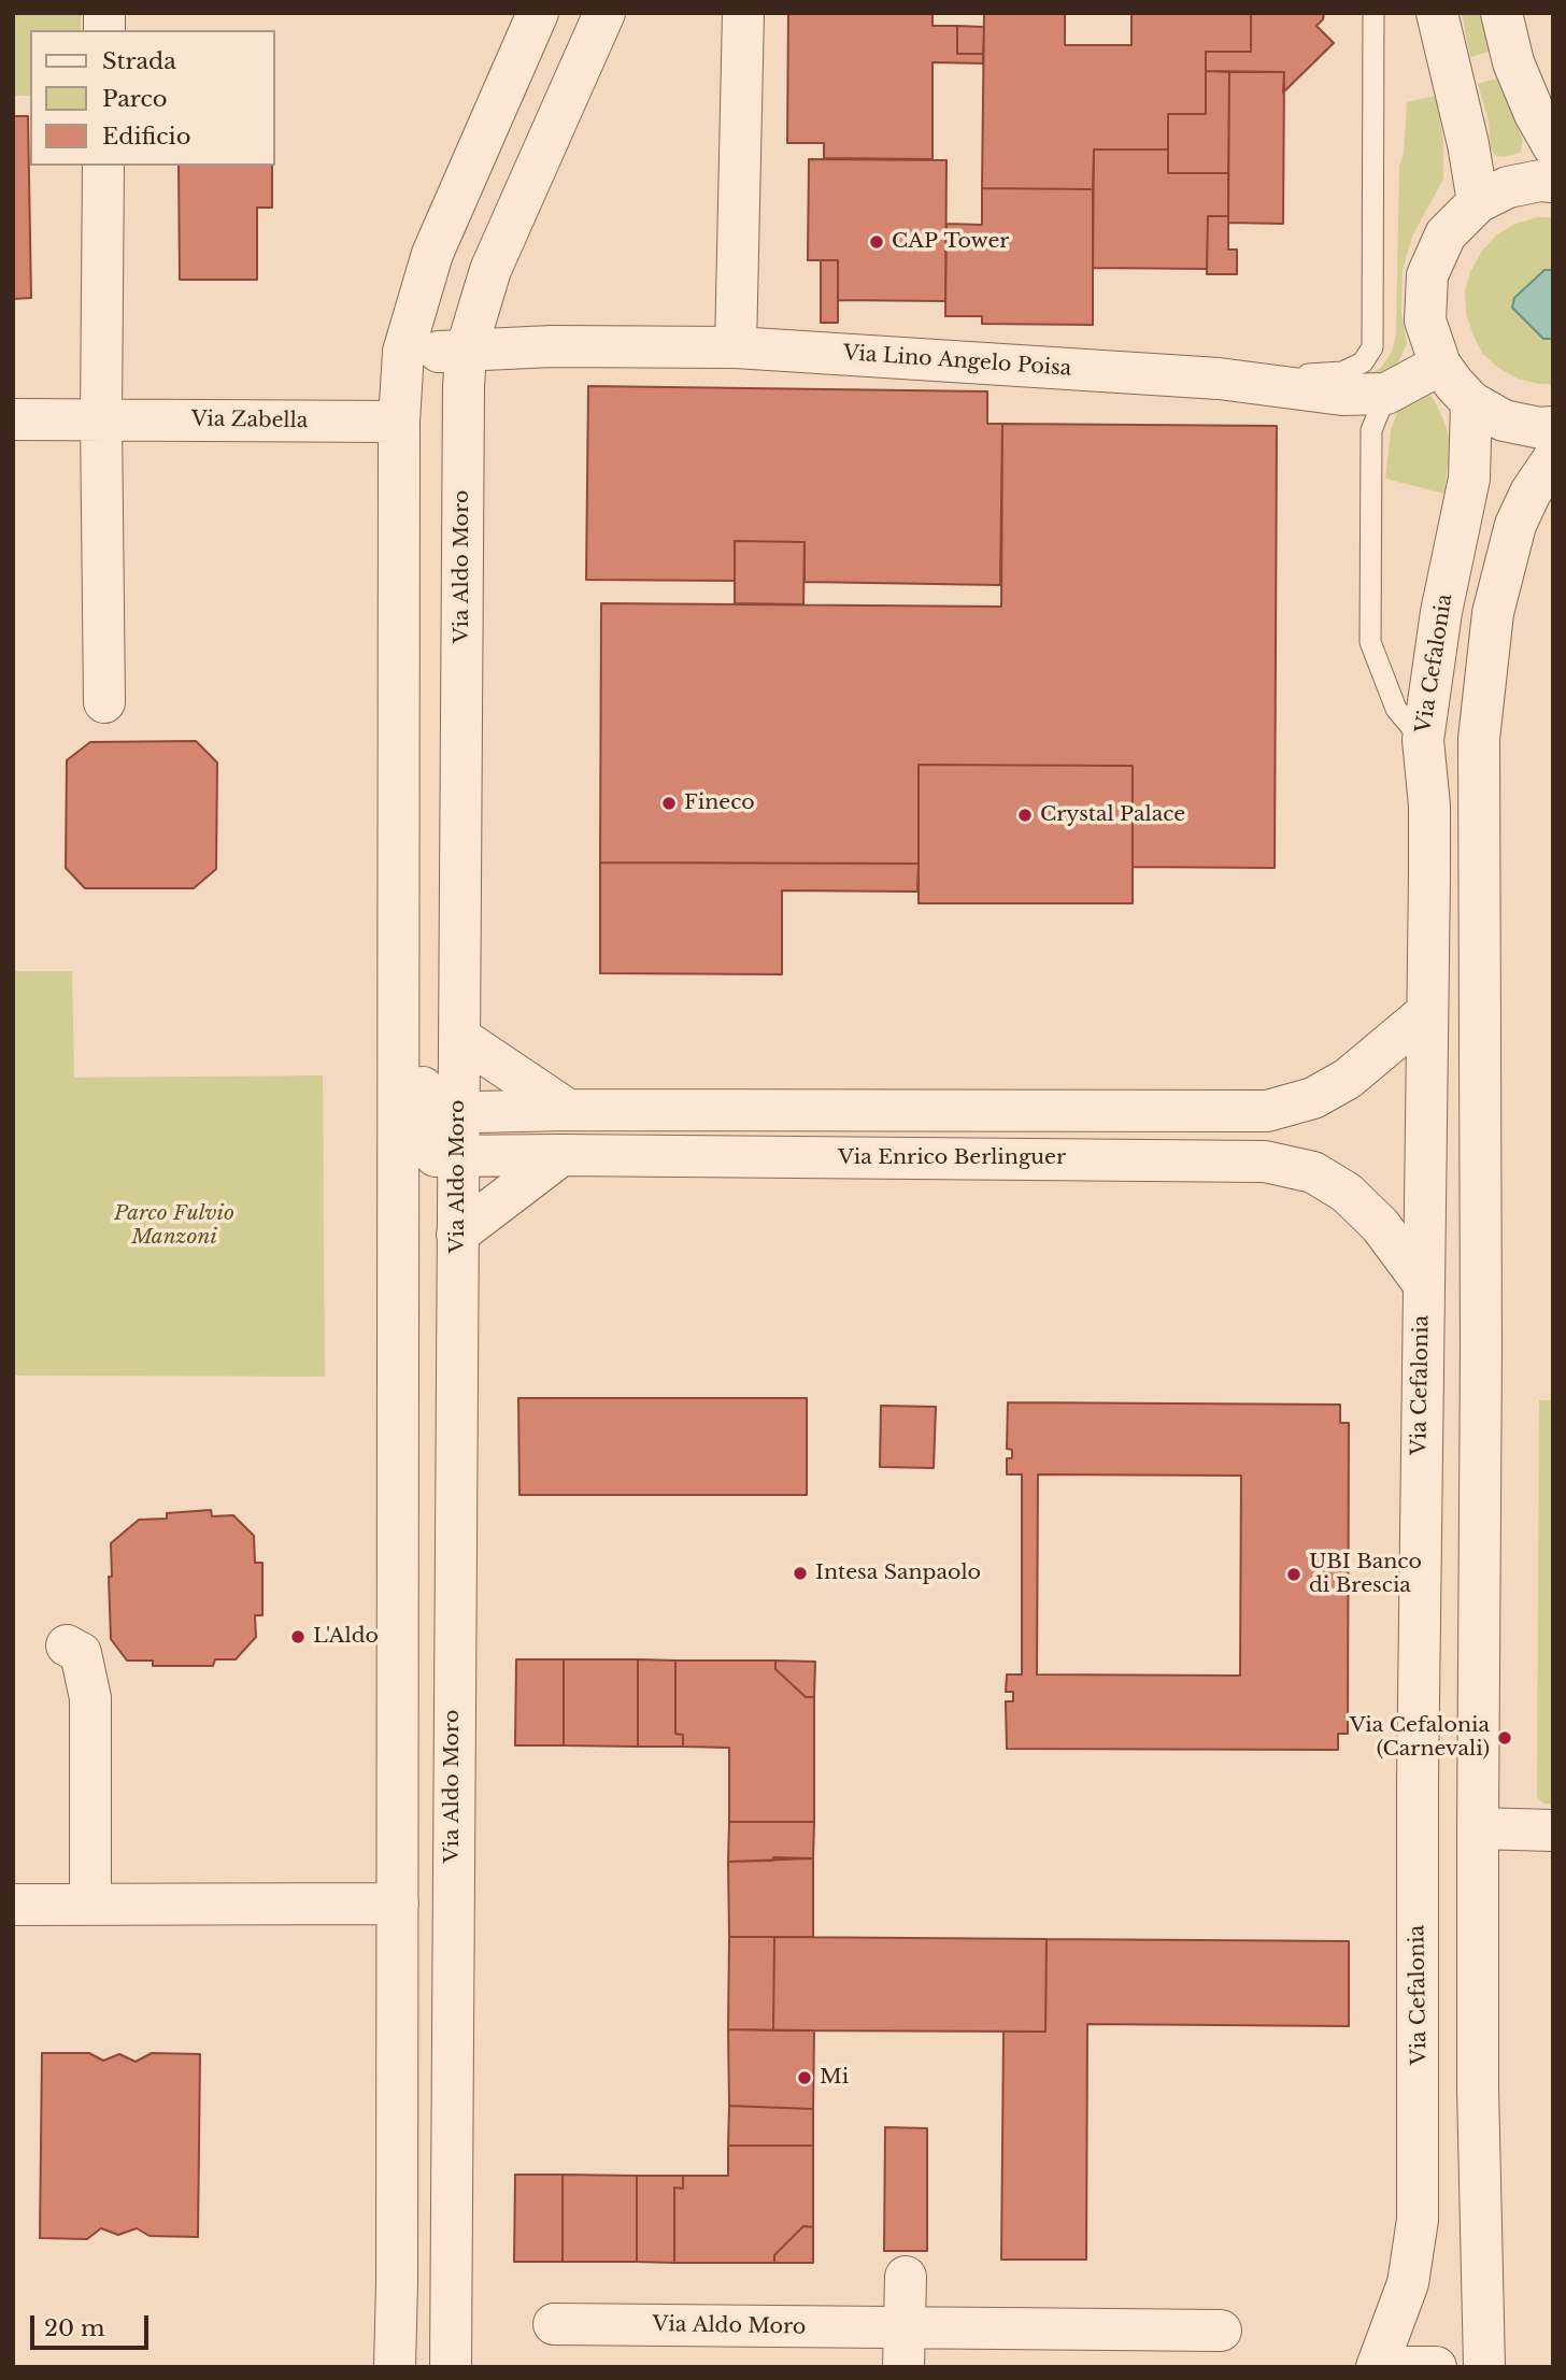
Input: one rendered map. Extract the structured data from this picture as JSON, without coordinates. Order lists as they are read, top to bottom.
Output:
{
  "streets": {
    "street": [
      "Via Lino Angelo Poisa",
      "Via Zabella",
      "Via Aldo Moro",
      "Via Cefalonia",
      "Via Enrico Berlinguer"
    ]
  },
  "crossings": [
    ["Via Lino Angelo Poisa", "Via Aldo Moro"],
    ["Via Zabella", "Via Aldo Moro"],
    ["Via Aldo Moro", "Via Enrico Berlinguer"],
    ["Via Cefalonia", "Via Enrico Berlinguer"]
  ],
  "parks": ["Parco Fulvio Manzoni"],
  "places": [
    "CAP Tower",
    "Fineco",
    "Crystal Palace",
    "Intesa Sanpaolo",
    "UBI Banco di Brescia",
    "L'Aldo",
    "Via Cefalonia (Carnevali)",
    "Mi"
  ],
  "legend": ["Strada", "Parco", "Edificio"],
  "scale_bar": "20 m"
}
